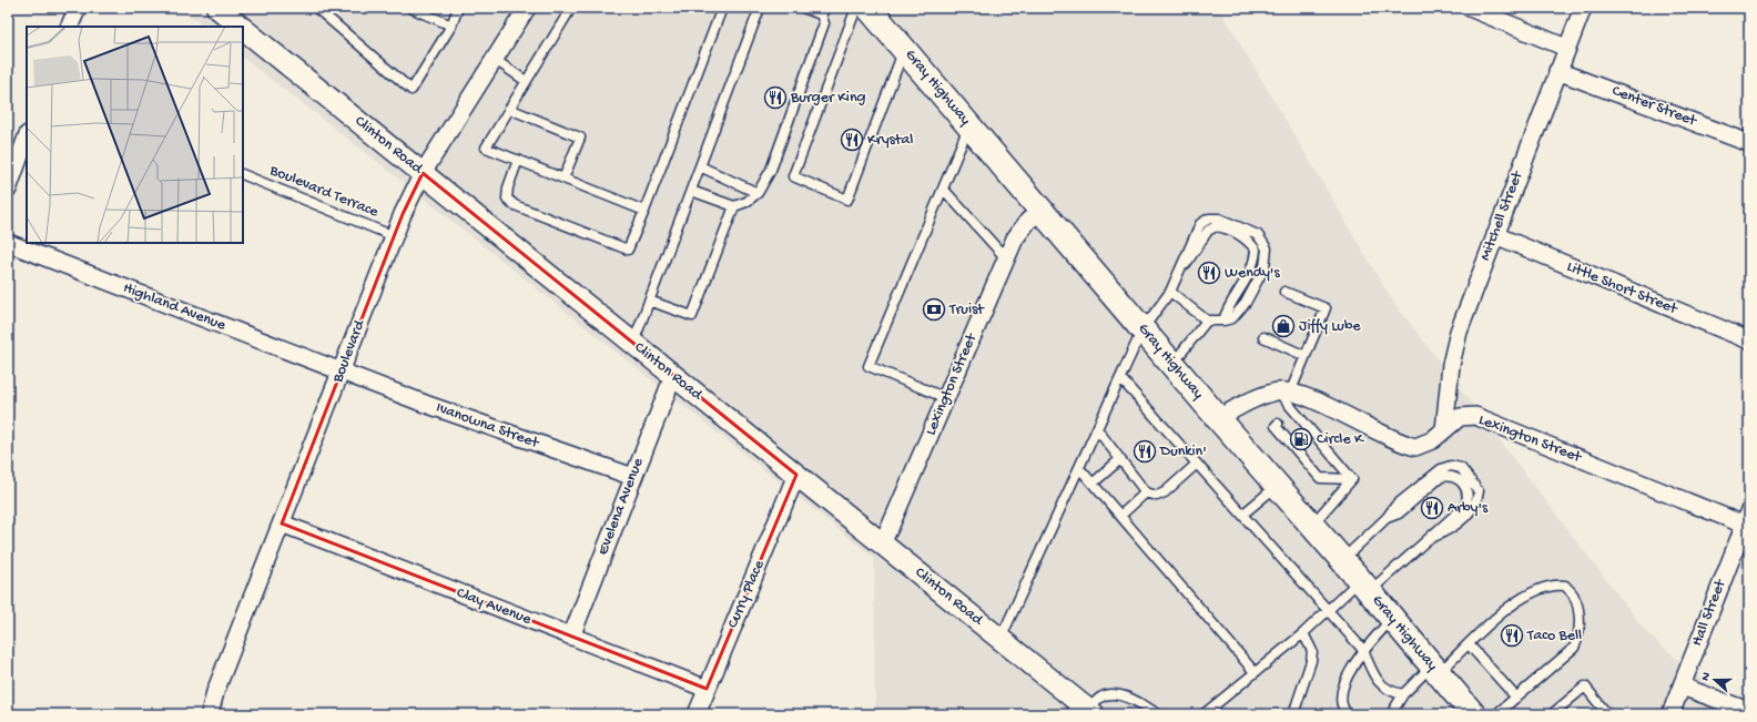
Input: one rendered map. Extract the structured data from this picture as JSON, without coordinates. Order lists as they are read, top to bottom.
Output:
{
  "streets": {
    "highway": ["Gray Highway"],
    "street": [
      "Center Street",
      "Clinton Road",
      "Mitchell Street",
      "Little Short Street",
      "Highland Avenue",
      "Boulevard",
      "Lexington Street",
      "Ivanowna Street",
      "Evelena Avenue",
      "Curry Place",
      "Clay Avenue",
      "Hall Street"
    ],
    "lane": ["Boulevard Terrace"]
  },
  "crossings": [
    ["Gray Highway", "Lexington Street"],
    ["Center Street", "Mitchell Street"],
    ["Clinton Road", "Boulevard"],
    ["Clinton Road", "Lexington Street"],
    ["Clinton Road", "Evelena Avenue"],
    ["Clinton Road", "Curry Place"],
    ["Boulevard Terrace", "Boulevard"],
    ["Mitchell Street", "Little Short Street"],
    ["Mitchell Street", "Lexington Street"],
    ["Highland Avenue", "Boulevard"],
    ["Highland Avenue", "Ivanowna Street"],
    ["Boulevard", "Ivanowna Street"],
    ["Boulevard", "Clay Avenue"],
    ["Lexington Street", "Hall Street"],
    ["Ivanowna Street", "Evelena Avenue"],
    ["Evelena Avenue", "Clay Avenue"],
    ["Curry Place", "Clay Avenue"]
  ],
  "places": {
    "restaurant": [
      "Burger King",
      "Krystal",
      "Wendy's",
      "Dunkin'",
      "Arby's",
      "Taco Bell"
    ],
    "bank": ["Truist"],
    "shop": ["Jiffy Lube"],
    "fuel station": ["Circle K"]
  },
  "north": "left"
}
